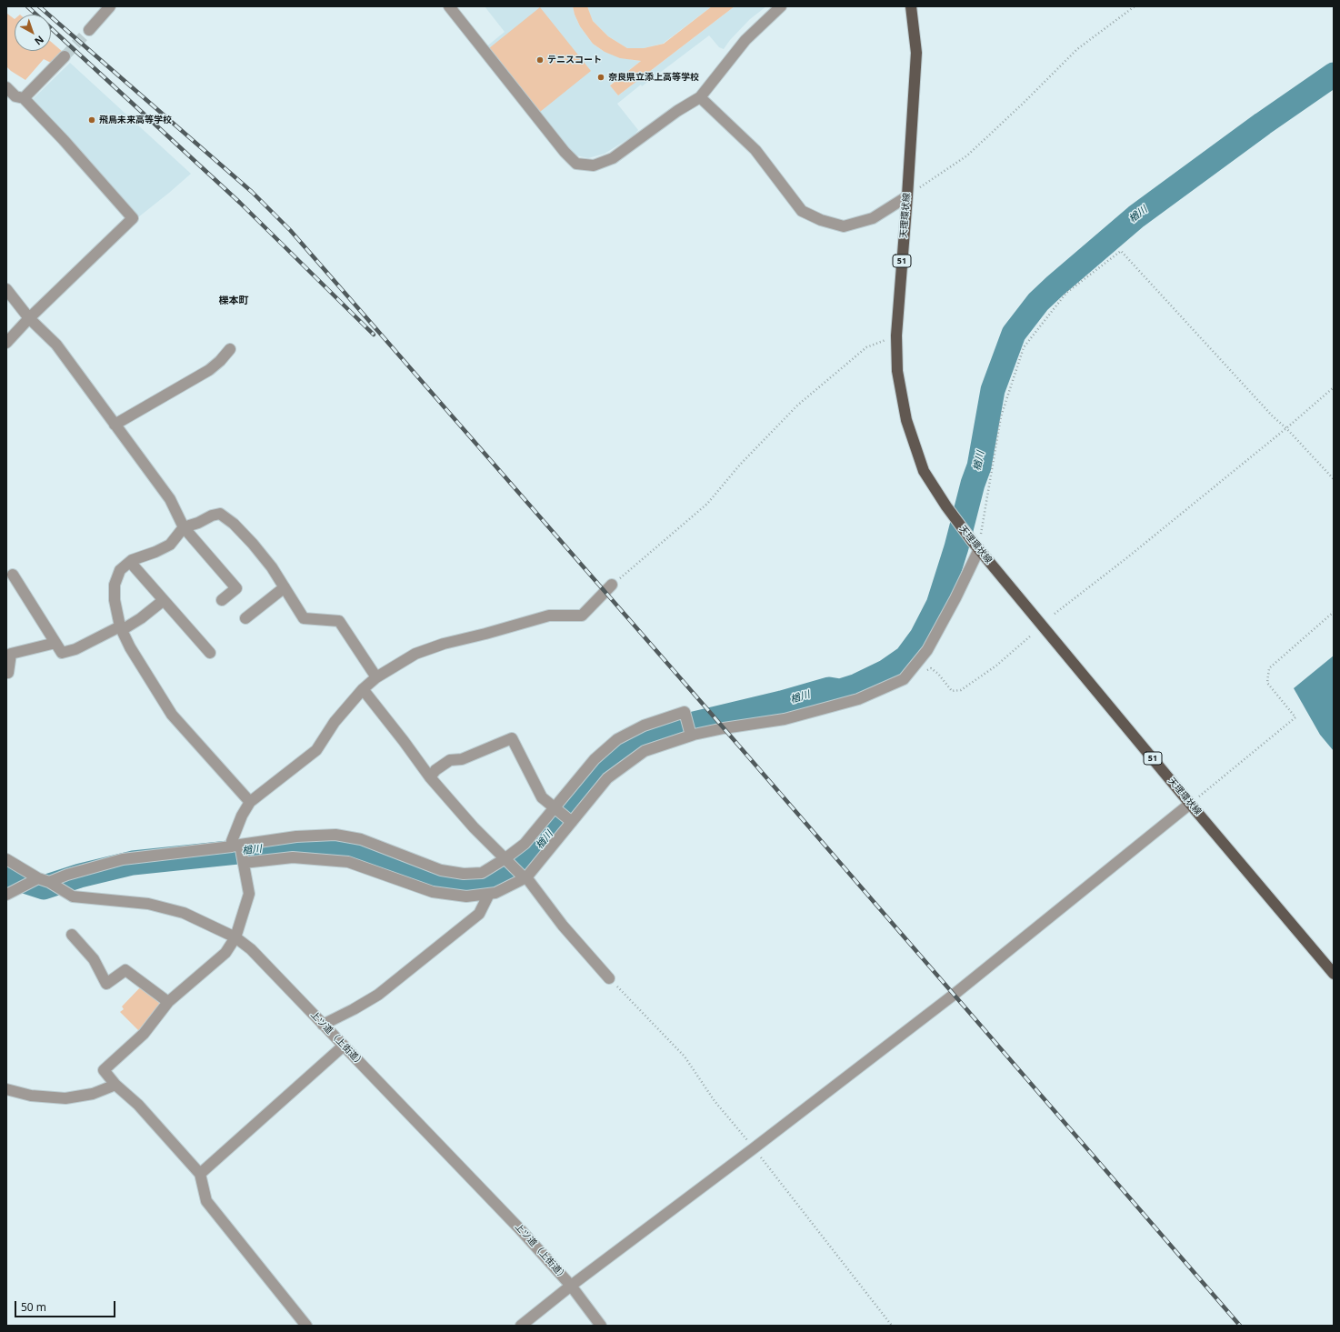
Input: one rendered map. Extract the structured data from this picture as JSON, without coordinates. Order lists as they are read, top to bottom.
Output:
{
  "streets": {
    "main road": ["天理環状線", "51"],
    "street": ["上ツ道（上街道）"]
  },
  "districts": ["櫟本町"],
  "water": ["楢川"],
  "places": ["テニスコート", "奈良県立添上高等学校", "飛鳥未来高等学校"],
  "scale_bar": "50 m",
  "north": "bottom right"
}
